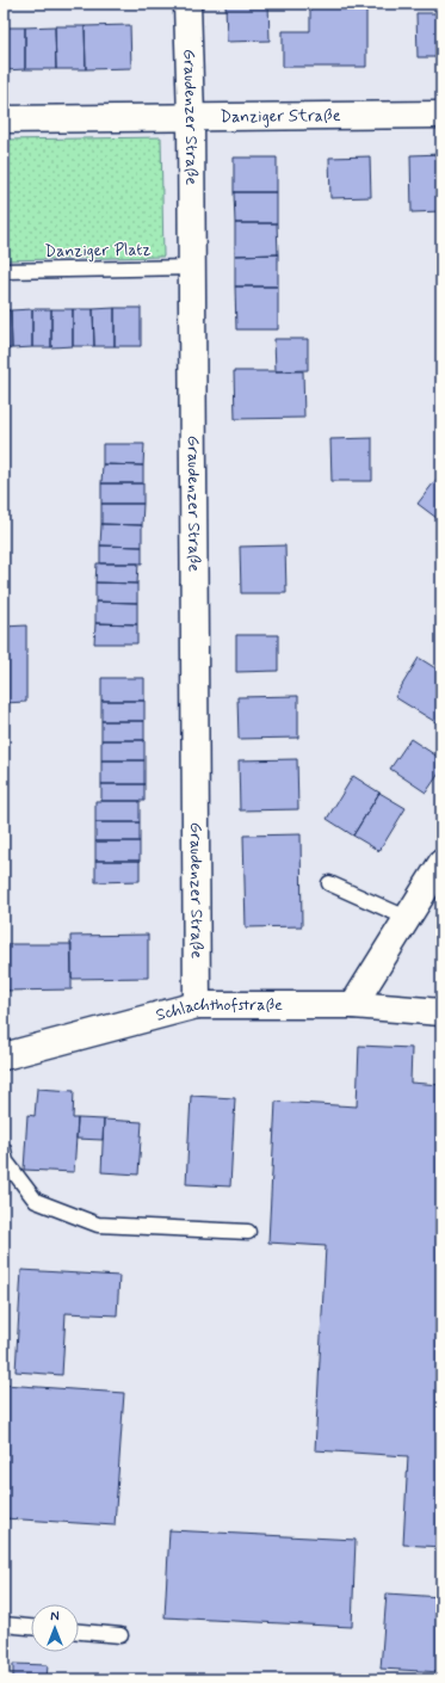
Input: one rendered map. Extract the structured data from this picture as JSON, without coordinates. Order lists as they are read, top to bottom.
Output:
{
  "streets": {
    "street": ["Graudenzer Straße", "Danziger Straße", "Schlachthofstraße"],
    "lane": ["Danziger Platz"]
  },
  "crossings": [
    ["Graudenzer Straße", "Danziger Straße"],
    ["Graudenzer Straße", "Danziger Platz"],
    ["Graudenzer Straße", "Schlachthofstraße"]
  ],
  "north": "top"
}
